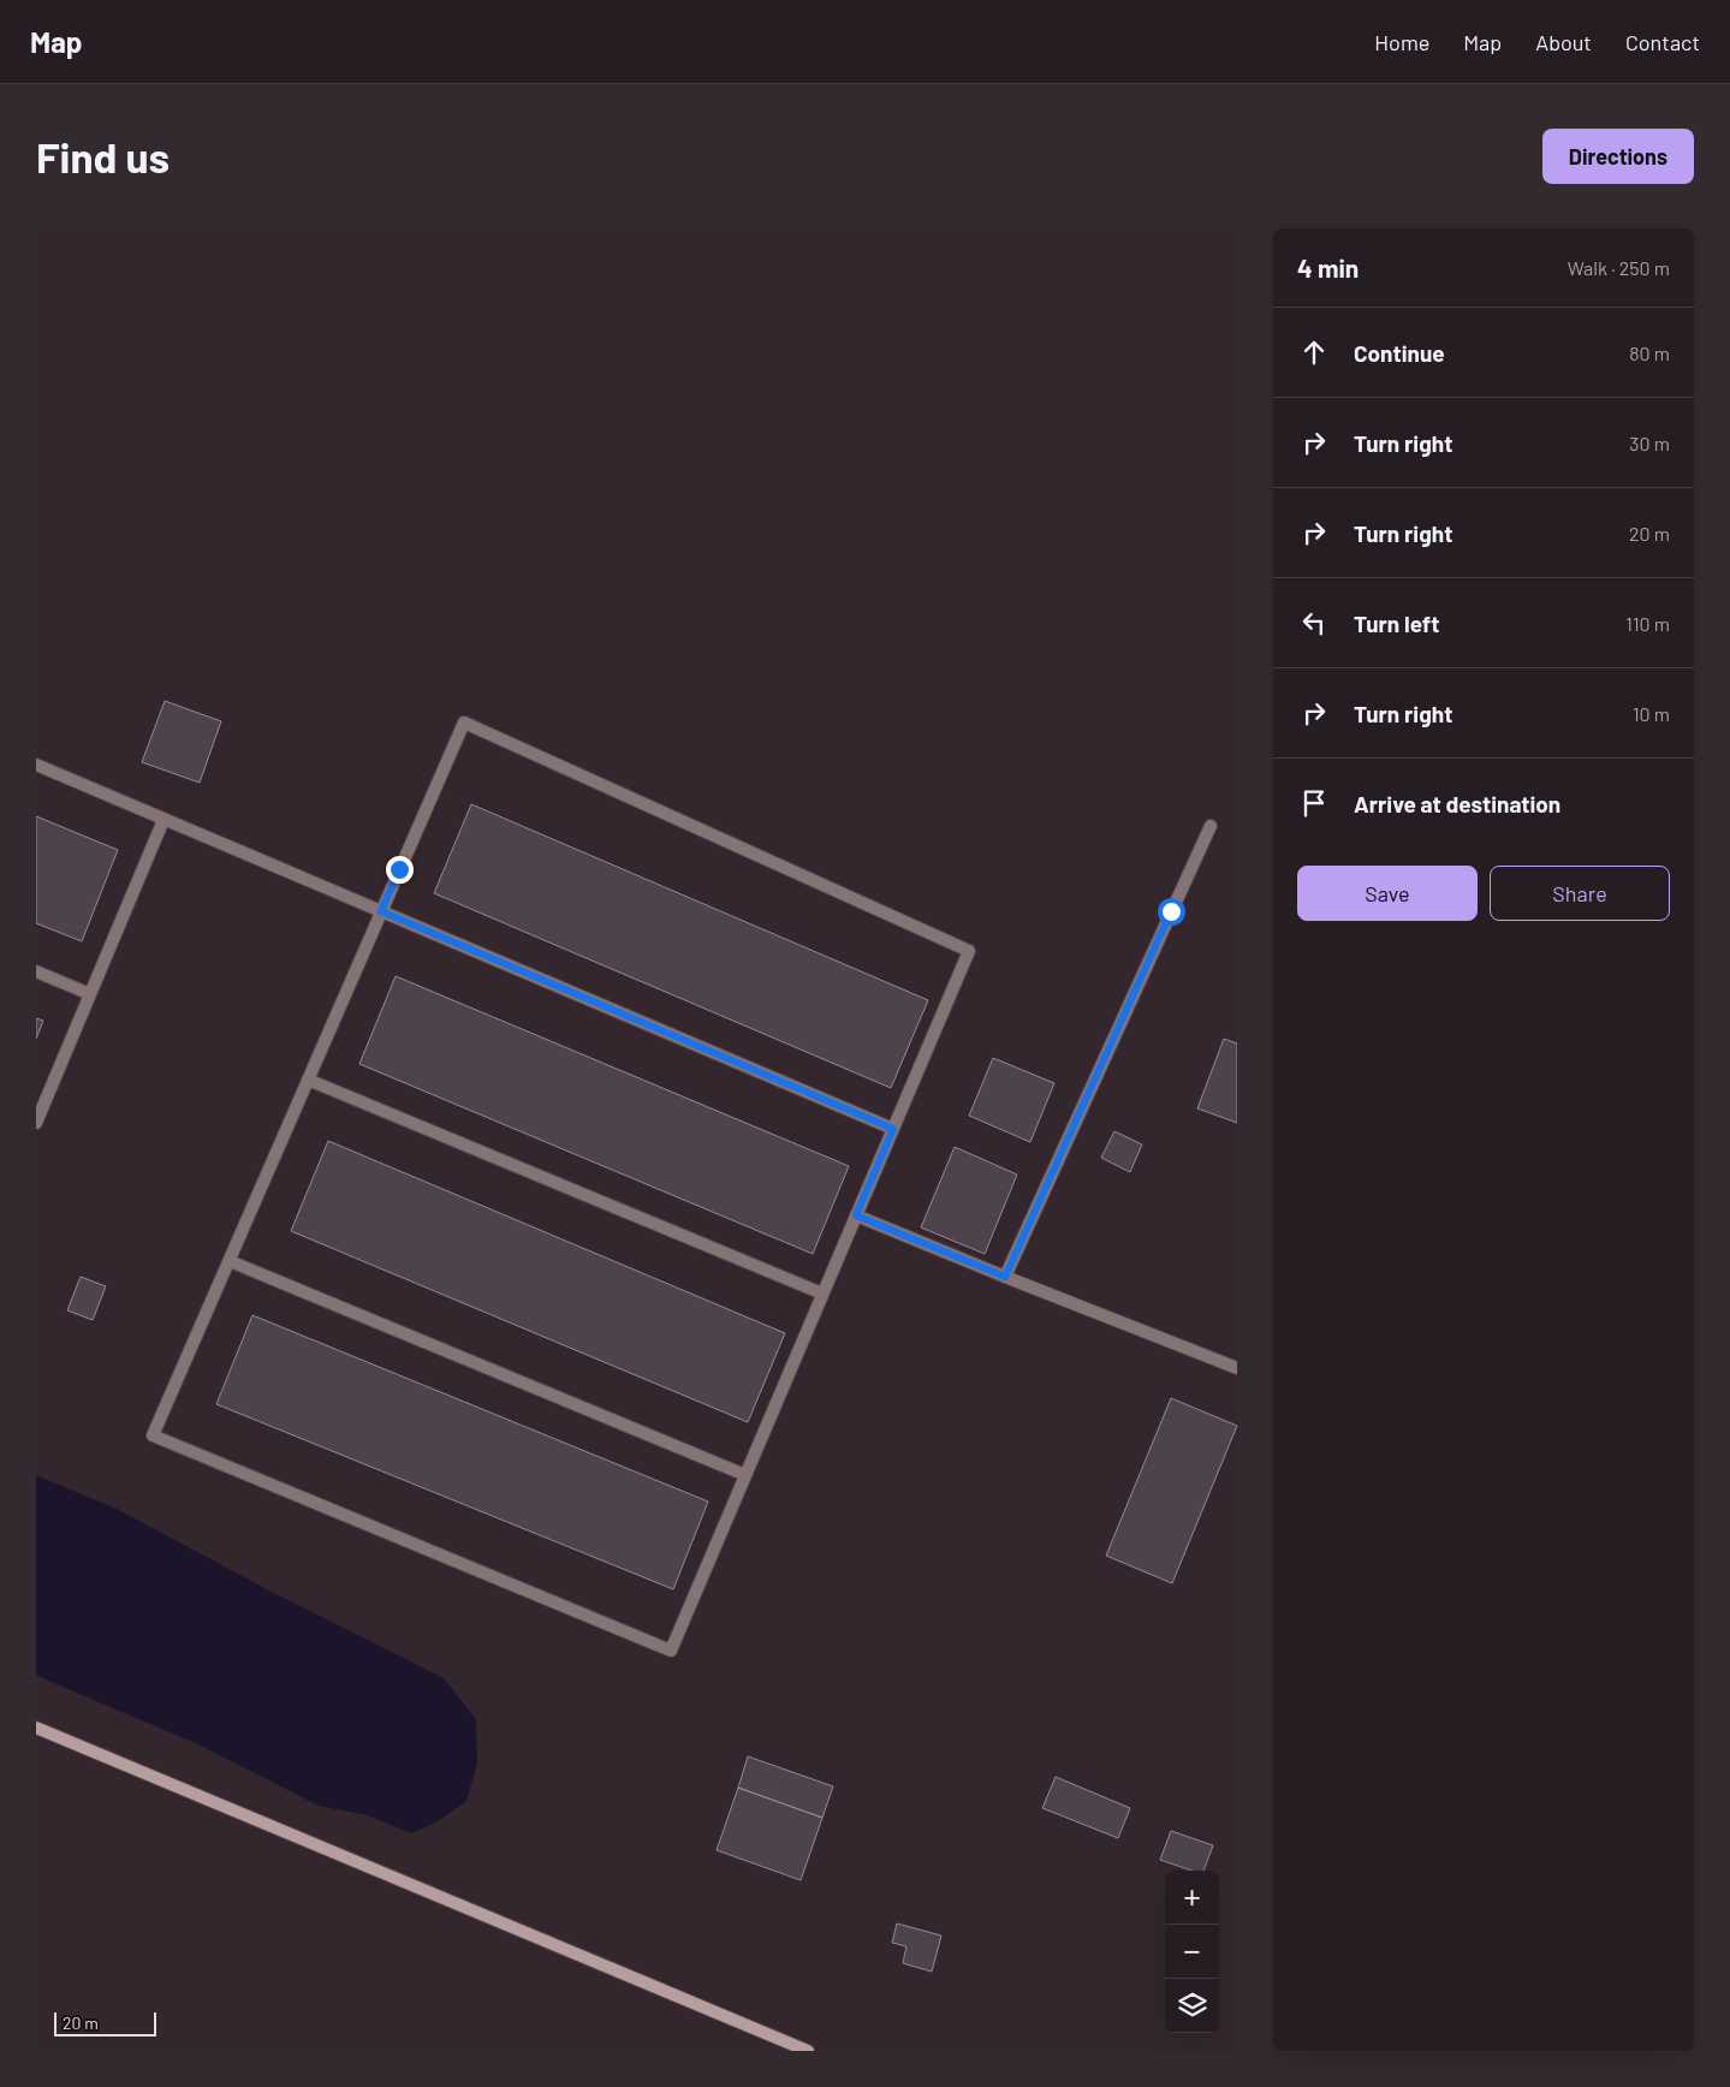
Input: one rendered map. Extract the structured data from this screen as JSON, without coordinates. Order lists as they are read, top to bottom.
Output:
{
  "scale_bar": "20 m",
  "page": {
    "header": "Map",
    "nav": [
      "Home",
      "Map",
      "About",
      "Contact"
    ],
    "buttons": [
      "Directions",
      ["Save", "Share"]
    ],
    "title": "Find us",
    "heading": ["4 min", "Walk · 250 m"],
    "list": [
      ["Continue", "80 m"],
      ["Turn right", "30 m"],
      ["Turn right", "20 m"],
      ["Turn left", "110 m"],
      ["Turn right", "10 m"],
      "Arrive at destination"
    ],
    "map_buttons": ["+", "−"],
    "scale": "20 m"
  }
}
